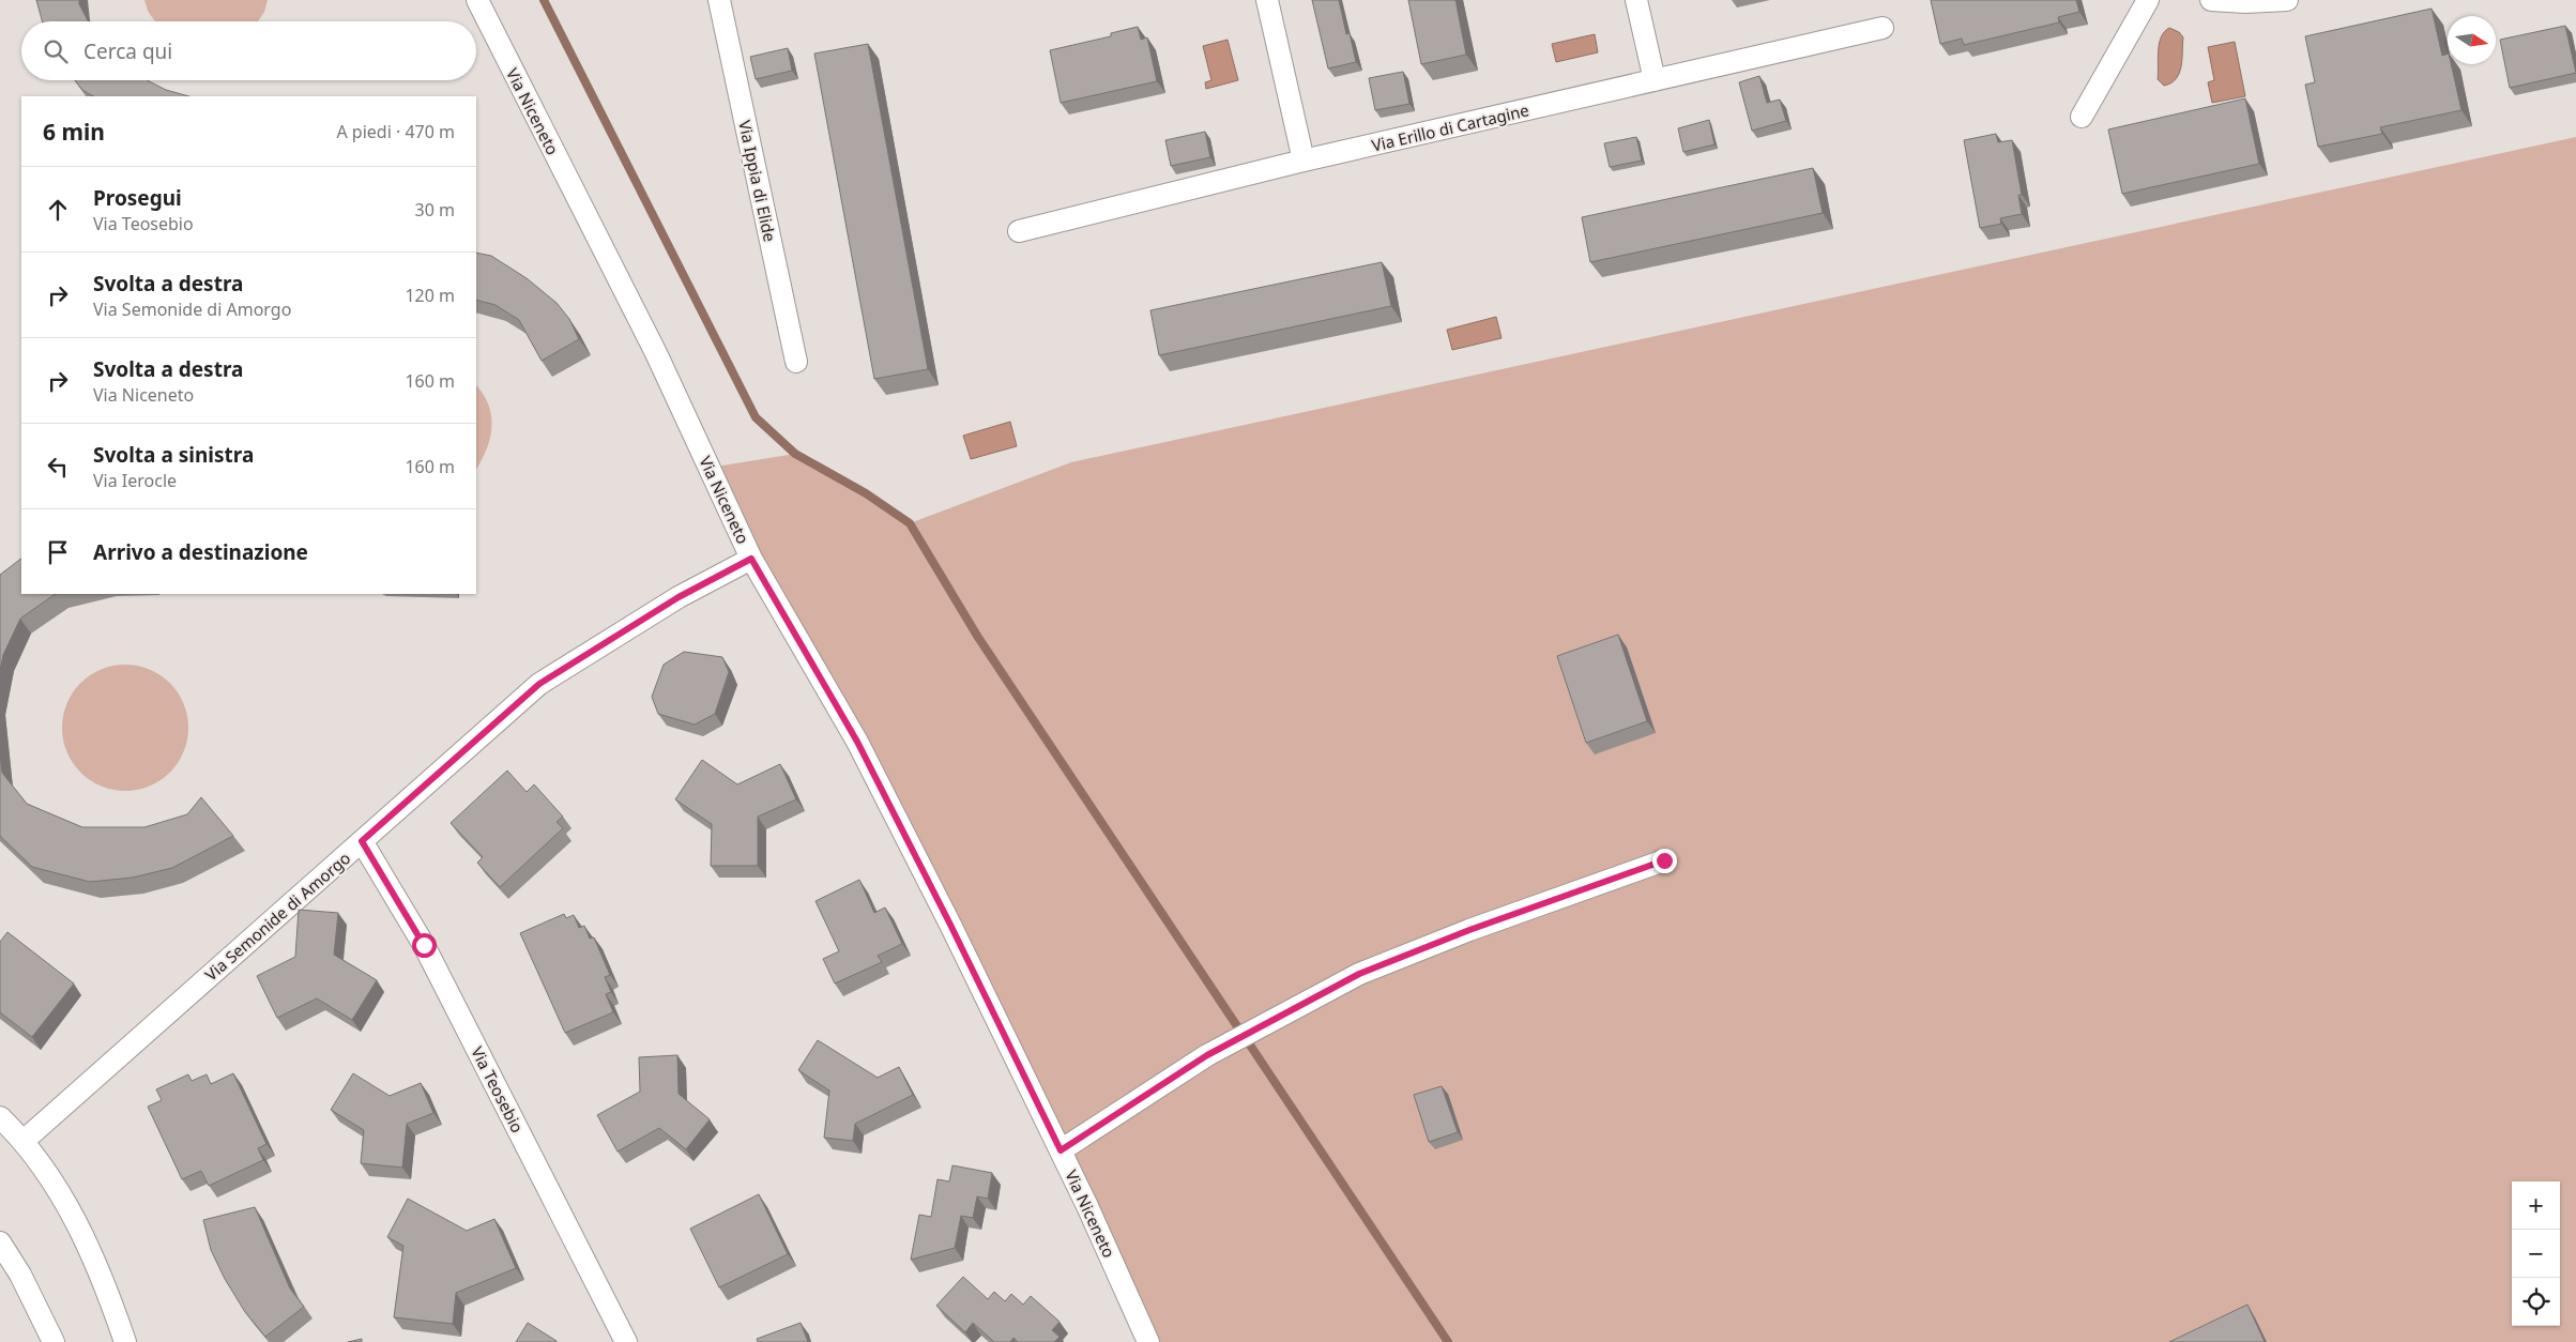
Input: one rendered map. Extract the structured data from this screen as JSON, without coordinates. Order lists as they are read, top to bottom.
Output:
{
  "streets": {
    "street": [
      "Via Niceneto",
      "Via Erillo di Cartagine",
      "Via Ippia di Elide",
      "Via Semonide di Amorgo",
      "Via Teosebio"
    ]
  },
  "crossings": [
    ["Via Niceneto", "Via Semonide di Amorgo"],
    ["Via Semonide di Amorgo", "Via Teosebio"]
  ],
  "north": "right",
  "page": {
    "search": "Cerca qui",
    "heading": ["6 min", "A piedi · 470 m"],
    "list": [
      ["Prosegui", "Via Teosebio", "30 m"],
      ["Svolta a destra", "Via Semonide di Amorgo", "120 m"],
      ["Svolta a destra", "Via Niceneto", "160 m"],
      ["Svolta a sinistra", "Via Ierocle", "160 m"],
      "Arrivo a destinazione"
    ],
    "map_buttons": ["+", "−"]
  }
}
